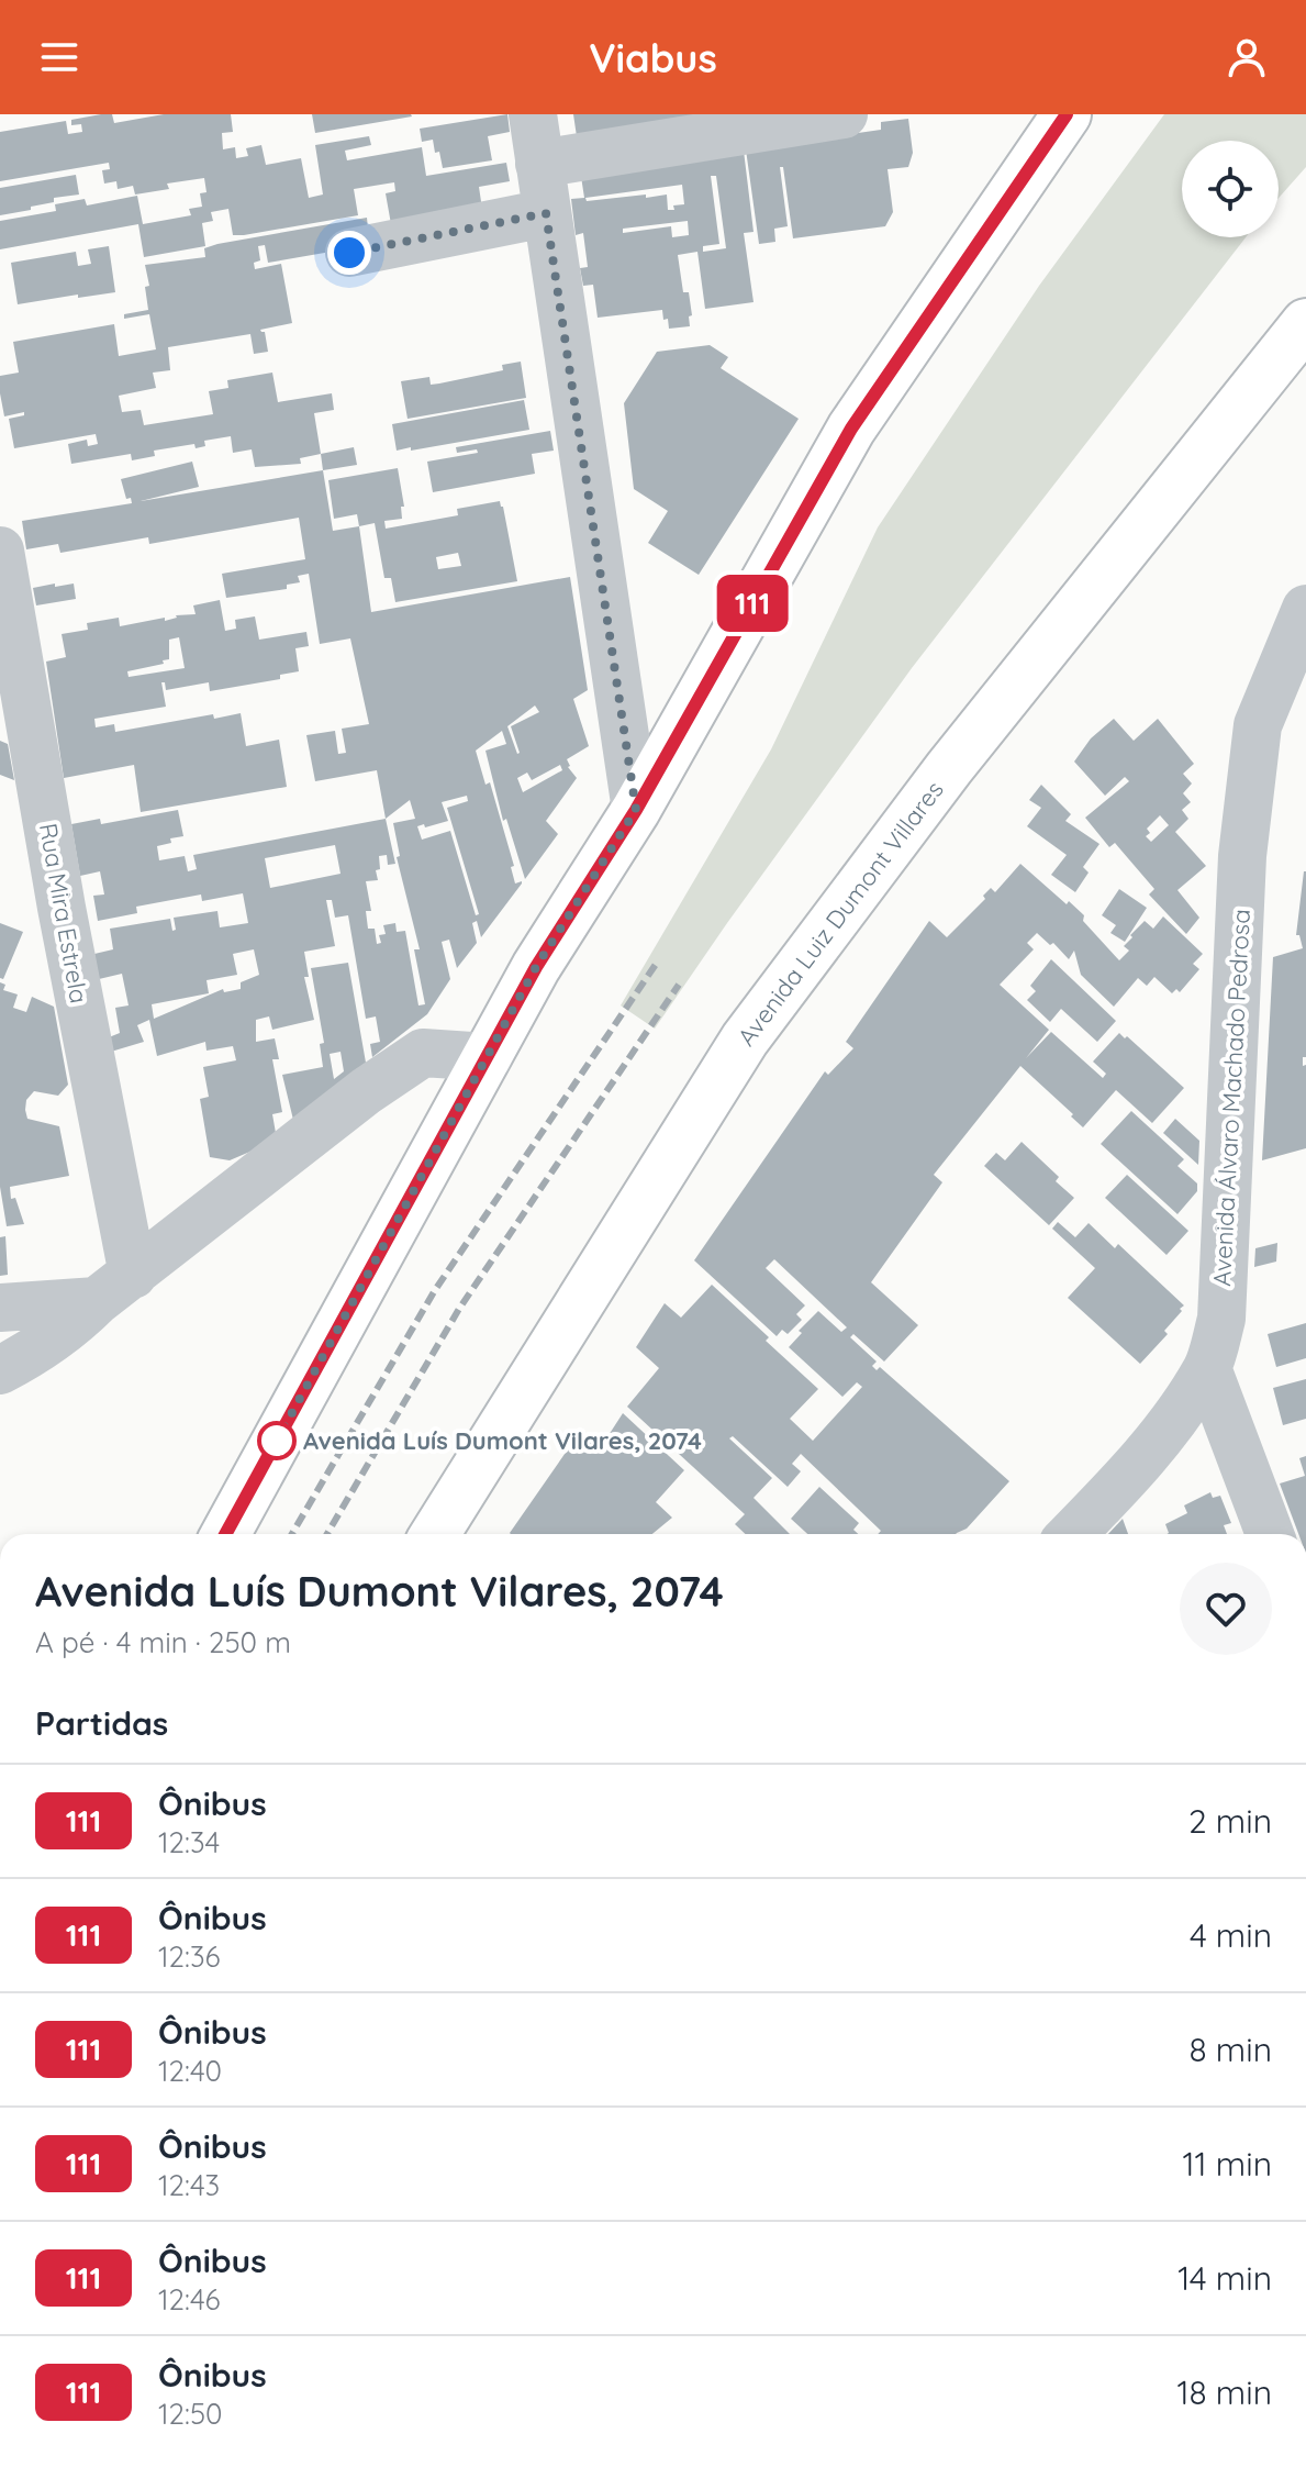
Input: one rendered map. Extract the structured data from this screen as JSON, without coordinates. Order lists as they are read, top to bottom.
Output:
{
  "streets": {
    "main road": ["Avenida Luiz Dumont Villares"],
    "street": ["Rua Mira Estrela", "Avenida Álvaro Machado Pedrosa"]
  },
  "places": ["Avenida Luís Dumont Vilares, 2074"],
  "lines": ["bus line 111"],
  "page": {
    "header": "Viabus",
    "on_map": "111",
    "heading": [
      ["Avenida Luís Dumont Vilares, 2074", "A pé · 4 min · 250 m"],
      "Partidas"
    ],
    "list": [
      {
        "mark": "111",
        "name": "Ônibus",
        "note": "12:34",
        "value": "2 min"
      },
      {
        "mark": "111",
        "name": "Ônibus",
        "note": "12:36",
        "value": "4 min"
      },
      {
        "mark": "111",
        "name": "Ônibus",
        "note": "12:40",
        "value": "8 min"
      },
      {
        "mark": "111",
        "name": "Ônibus",
        "note": "12:43",
        "value": "11 min"
      },
      {
        "mark": "111",
        "name": "Ônibus",
        "note": "12:46",
        "value": "14 min"
      },
      {
        "mark": "111",
        "name": "Ônibus",
        "note": "12:50",
        "value": "18 min"
      }
    ]
  }
}
